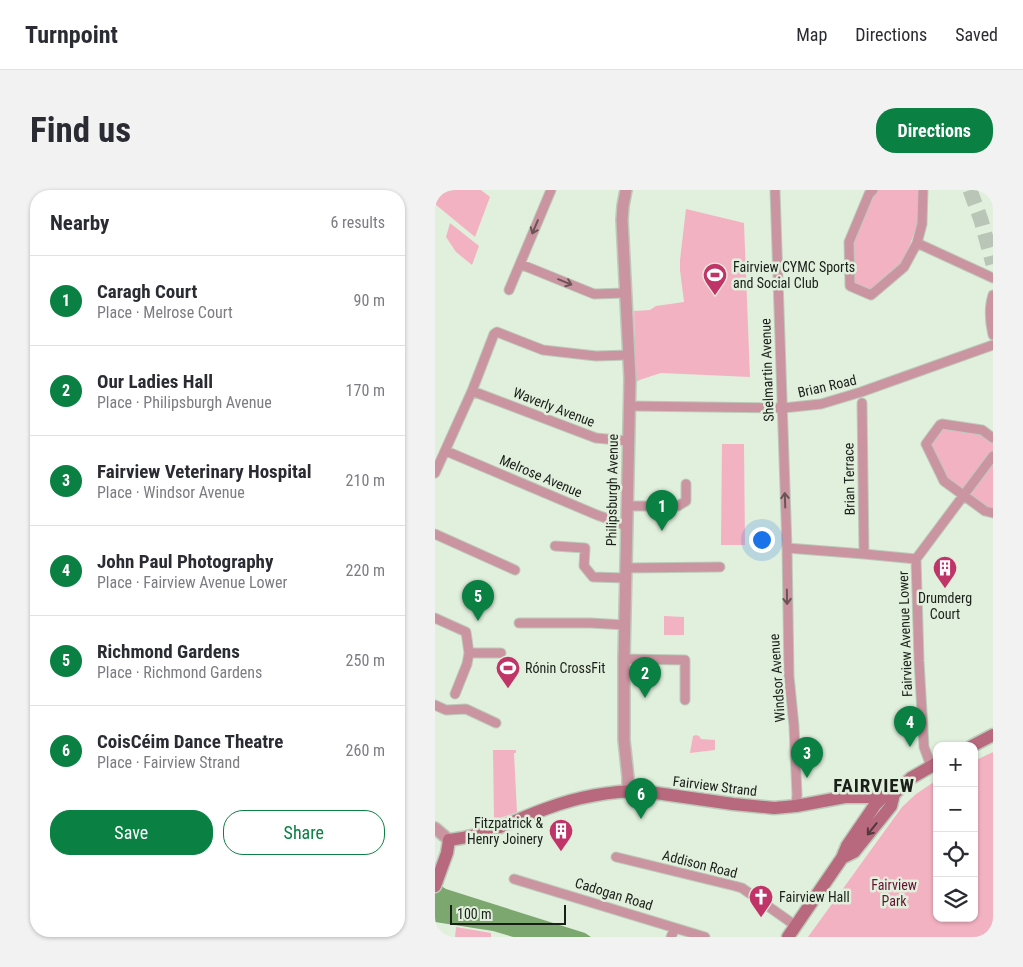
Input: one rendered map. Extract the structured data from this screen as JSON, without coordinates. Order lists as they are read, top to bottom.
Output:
{
  "streets": {
    "main road": ["Fairview Strand"],
    "street": [
      "Shelmartin Avenue",
      "Brian Road",
      "Waverly Avenue",
      "Melrose Avenue",
      "Brian Terrace",
      "Philipsburgh Avenue",
      "Fairview Avenue Lower",
      "Windsor Avenue",
      "Addison Road",
      "Cadogan Road"
    ]
  },
  "crossings": [
    ["Shelmartin Avenue", "Brian Road"],
    ["Shelmartin Avenue", "Windsor Avenue"],
    ["Brian Road", "Philipsburgh Avenue"],
    ["Waverly Avenue", "Philipsburgh Avenue"],
    ["Melrose Avenue", "Philipsburgh Avenue"],
    ["Philipsburgh Avenue", "Fairview Strand"],
    ["Windsor Avenue", "Fairview Strand"]
  ],
  "one_way": ["Shelmartin Avenue", "Windsor Avenue"],
  "districts": ["FAIRVIEW"],
  "parks": ["Fairview Park"],
  "places": {
    "sports": ["Fairview CYMC Sports and Social Club", "Rónin CrossFit"],
    "building": ["Drumderg Court", "Fitzpatrick & Henry Joinery"],
    "church": ["Fairview Hall"]
  },
  "scale_bar": "100 m",
  "page": {
    "header": "Turnpoint",
    "nav": ["Map", "Directions", "Saved"],
    "buttons": [
      "Directions",
      ["Save", "Share"]
    ],
    "title": "Find us",
    "heading": ["Nearby", "6 results"],
    "list": [
      {
        "mark": "1",
        "name": "Caragh Court",
        "note": "Place · Melrose Court",
        "value": "90 m"
      },
      {
        "mark": "2",
        "name": "Our Ladies Hall",
        "note": "Place · Philipsburgh Avenue",
        "value": "170 m"
      },
      {
        "mark": "3",
        "name": "Fairview Veterinary Hospital",
        "note": "Place · Windsor Avenue",
        "value": "210 m"
      },
      {
        "mark": "4",
        "name": "John Paul Photography",
        "note": "Place · Fairview Avenue Lower",
        "value": "220 m"
      },
      {
        "mark": "5",
        "name": "Richmond Gardens",
        "note": "Place · Richmond Gardens",
        "value": "250 m"
      },
      {
        "mark": "6",
        "name": "CoisCéim Dance Theatre",
        "note": "Place · Fairview Strand",
        "value": "260 m"
      }
    ],
    "pins": [
      "1",
      "5",
      "2",
      "4",
      "3",
      "6"
    ],
    "map_buttons": ["+", "−"],
    "scale": "100 m"
  }
}
